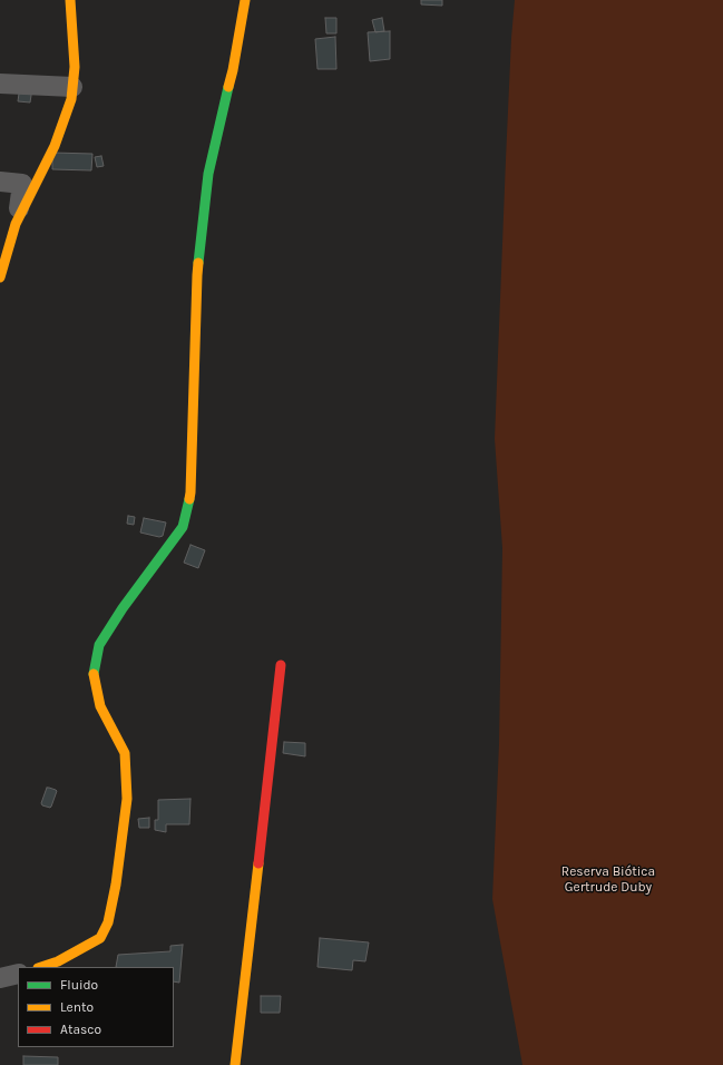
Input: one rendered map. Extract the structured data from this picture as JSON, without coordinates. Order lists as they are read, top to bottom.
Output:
{
  "parks": ["Reserva Biótica Gertrude Duby"],
  "legend": ["Fluido", "Lento", "Atasco"]
}
